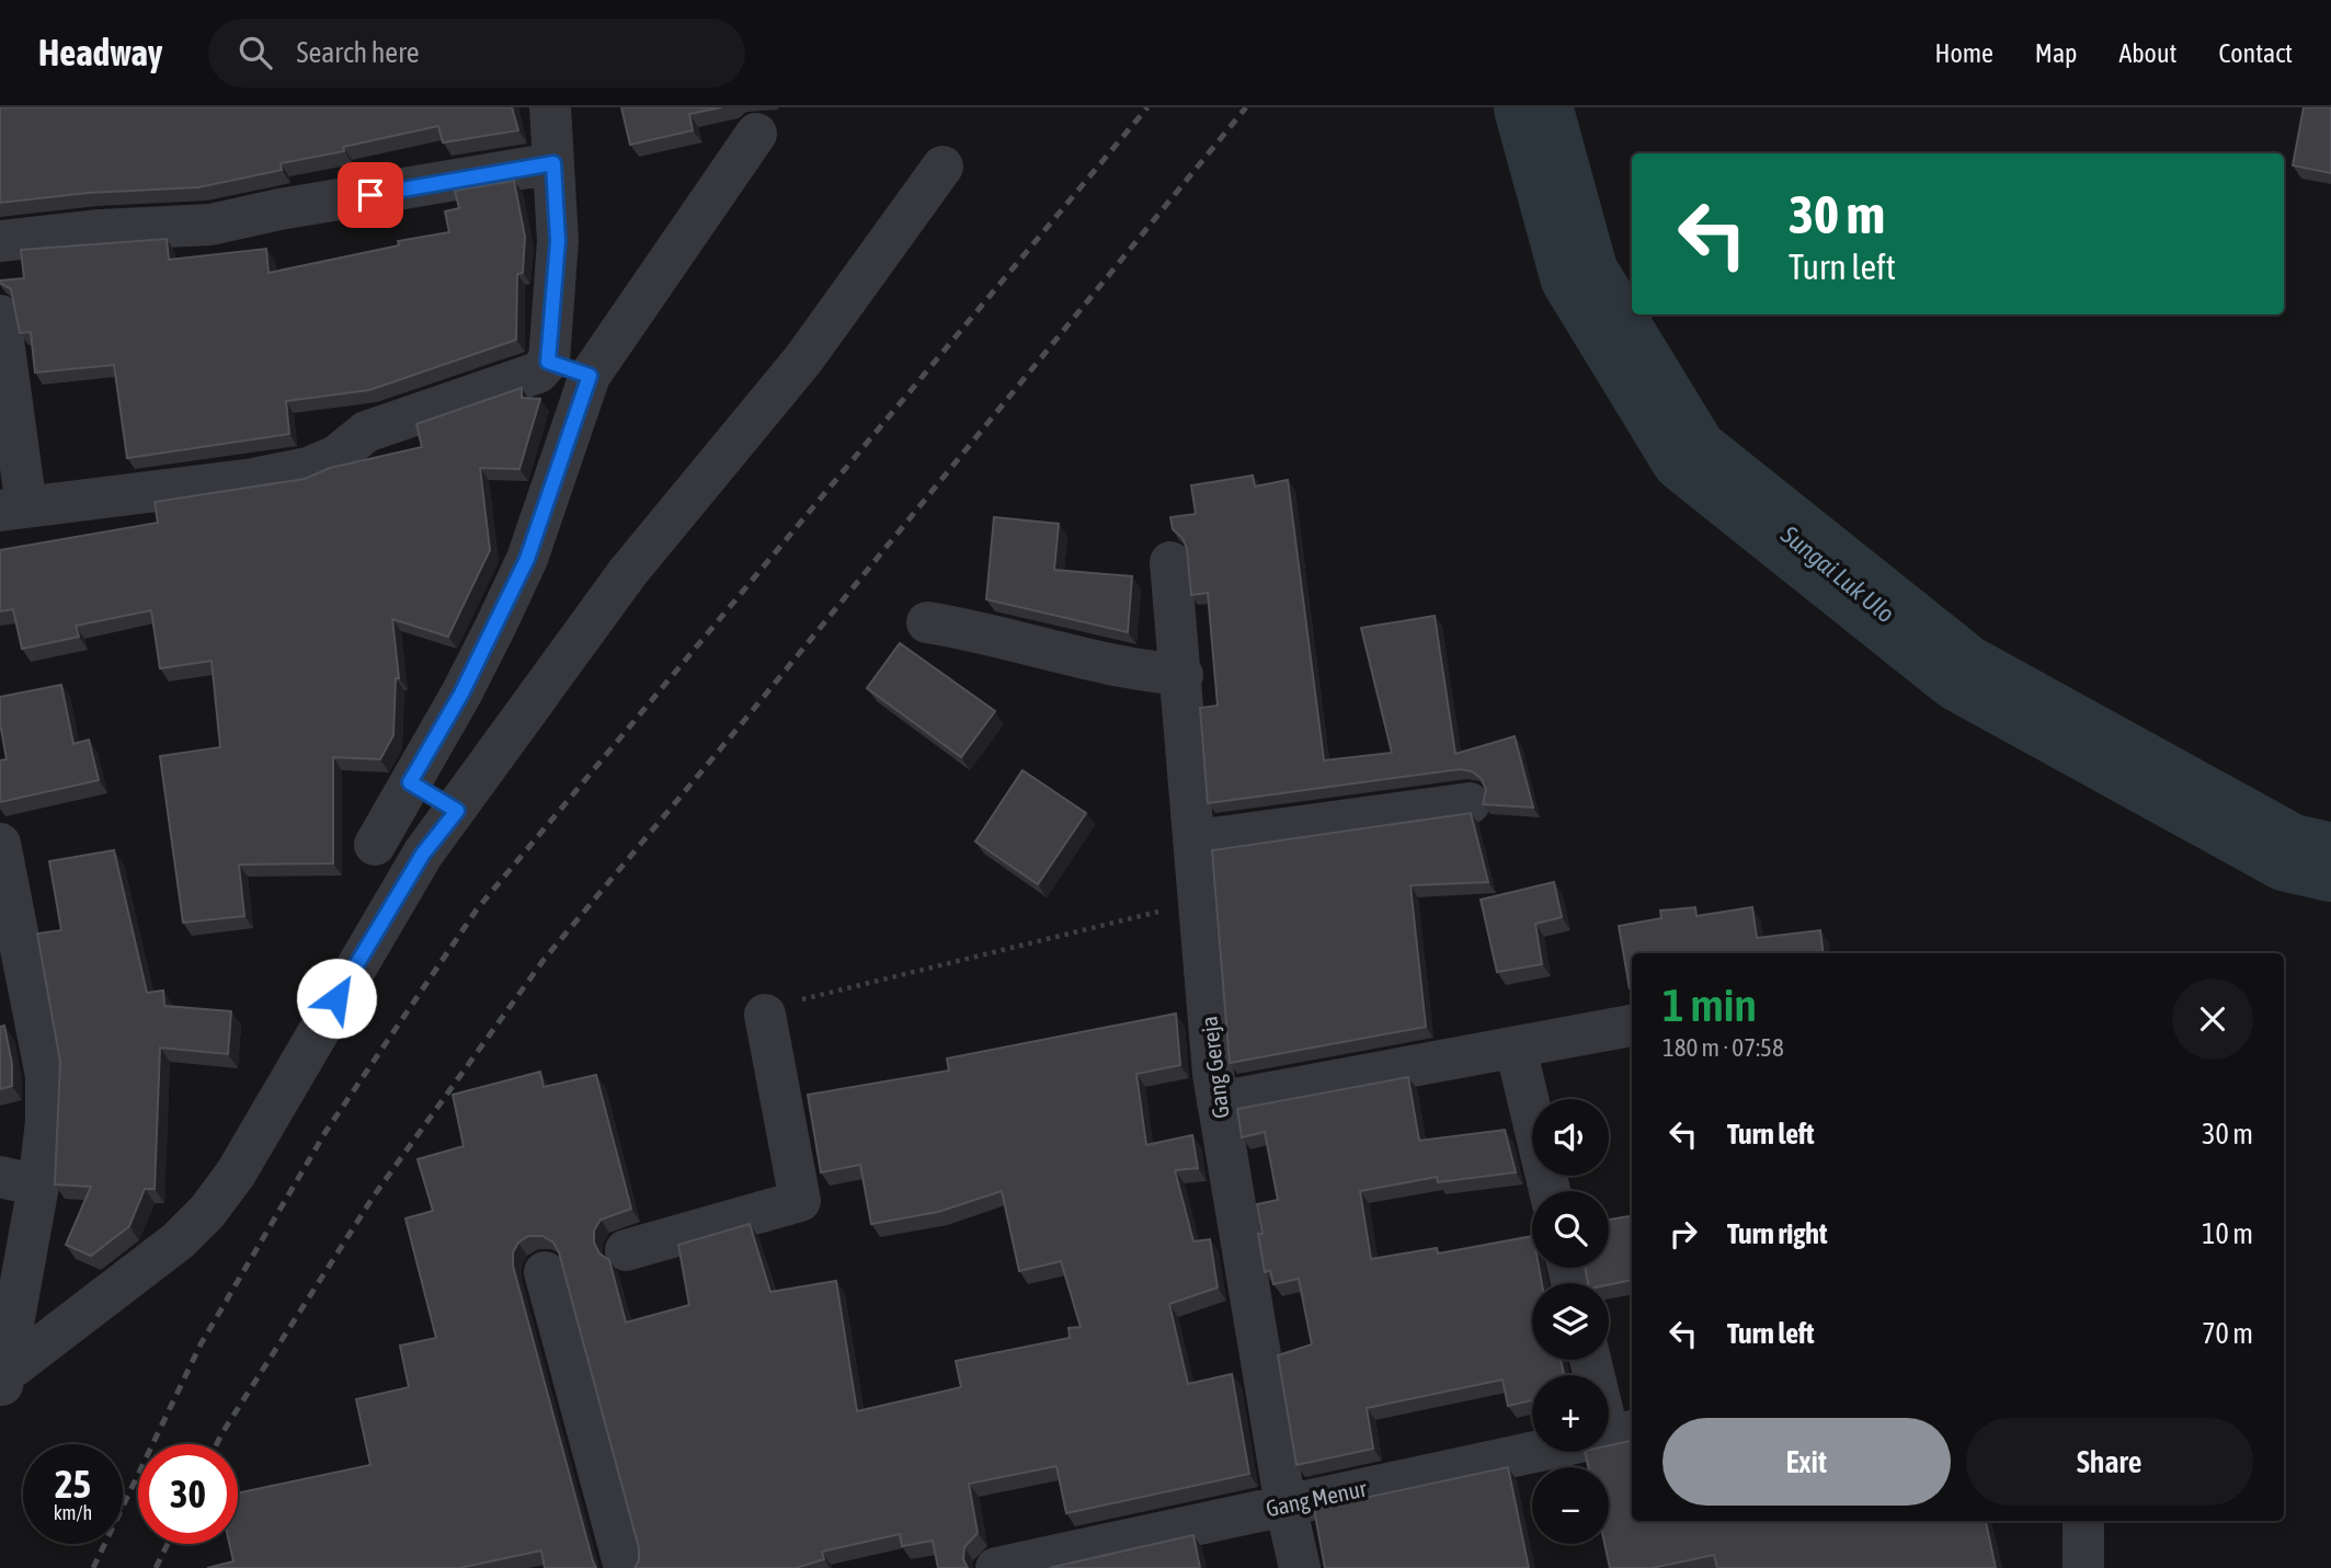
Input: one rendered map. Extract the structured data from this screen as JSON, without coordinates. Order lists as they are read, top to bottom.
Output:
{
  "streets": {
    "street": ["Gang Gereja", "Gang Menur"]
  },
  "crossings": [
    ["Gang Gereja", "Gang Menur"]
  ],
  "water": ["Sungai Luk Ulo"],
  "page": {
    "header": "Headway",
    "search": "Search here",
    "nav": [
      "Home",
      "Map",
      "About",
      "Contact"
    ],
    "turn": ["30 m", "Turn left"],
    "heading": ["1 min", "180 m · 07:58"],
    "list": [
      {
        "name": "Turn left",
        "value": "30 m"
      },
      {
        "name": "Turn right",
        "value": "10 m"
      },
      {
        "name": "Turn left",
        "value": "70 m"
      }
    ],
    "map_buttons": ["+", "−"],
    "buttons": ["Exit", "Share"],
    "speed": "25 km/h",
    "limit": "30"
  }
}
